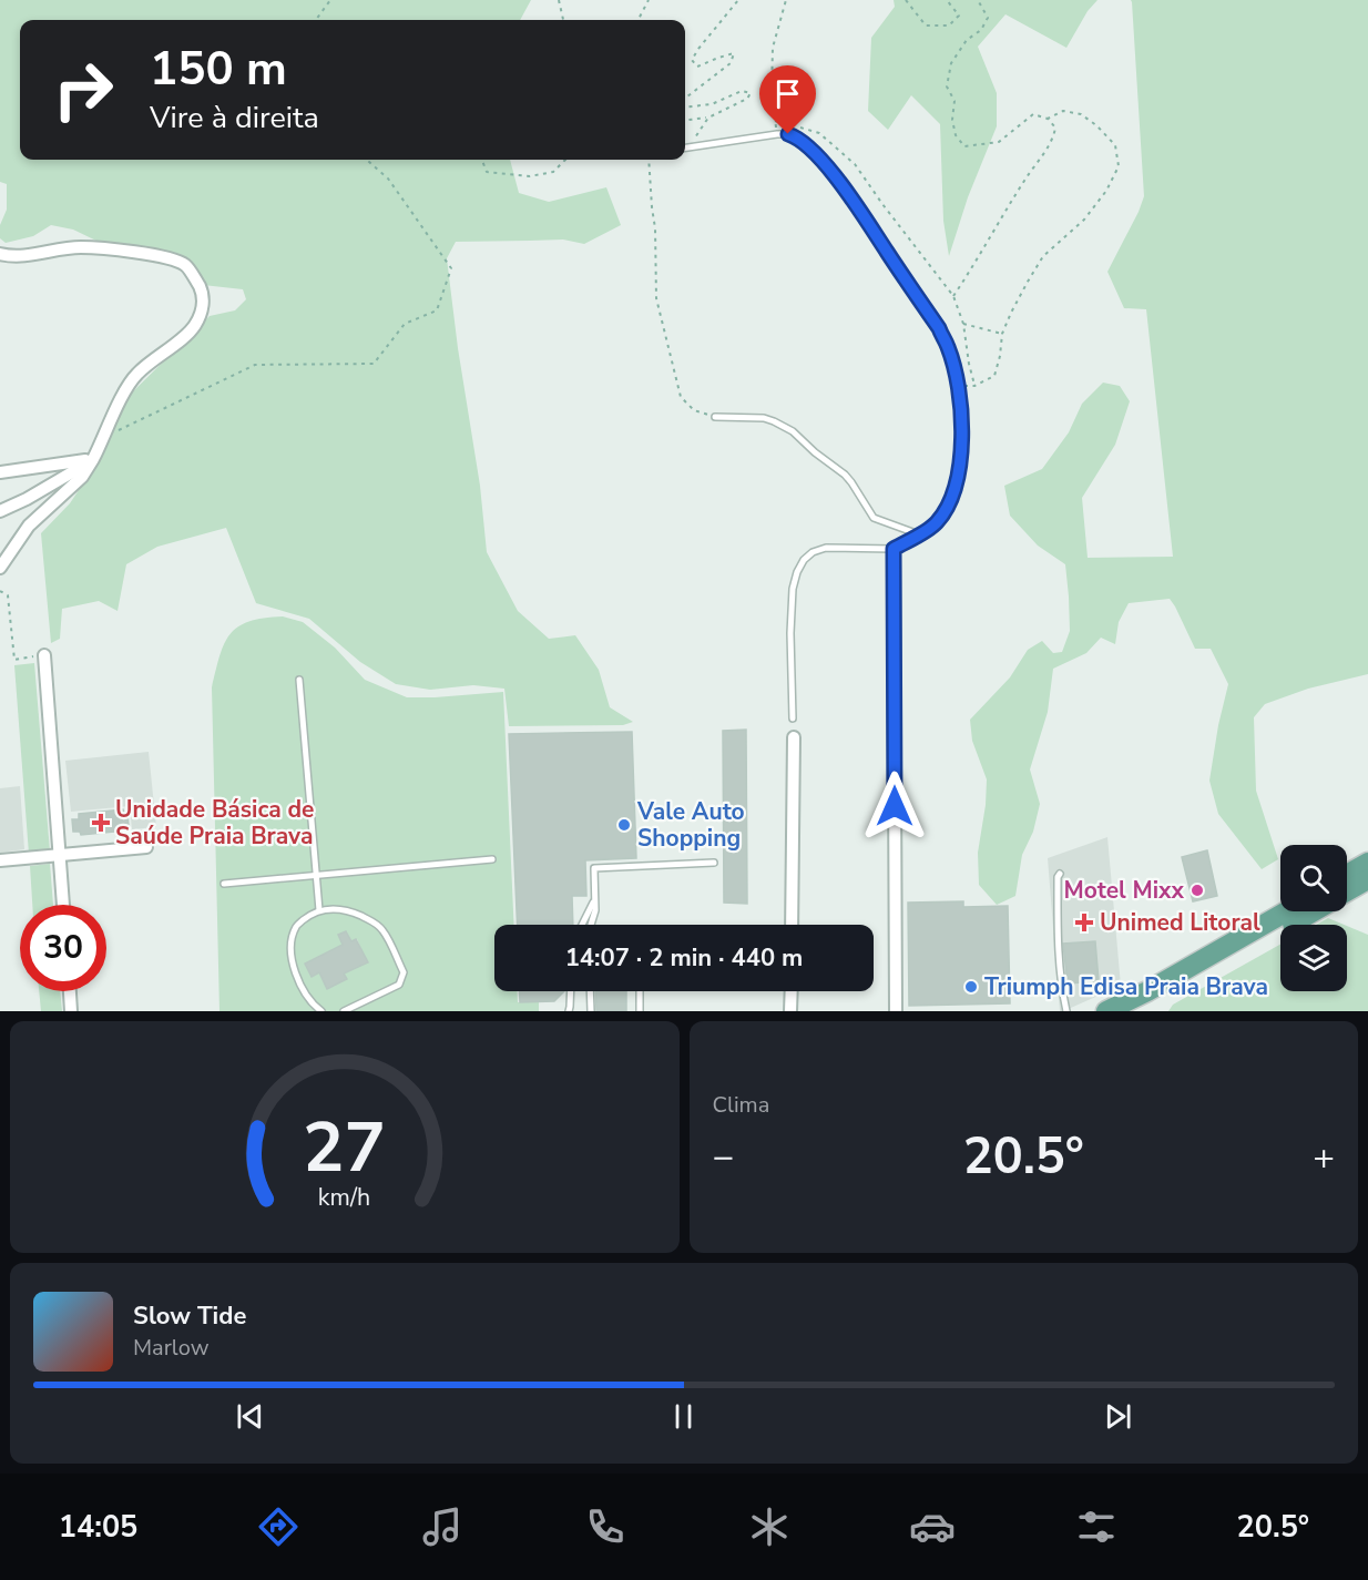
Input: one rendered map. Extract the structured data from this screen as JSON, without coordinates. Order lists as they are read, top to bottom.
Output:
{
  "places": {
    "health": ["Unidade Básica de Saúde Praia Brava", "Unimed Litoral"],
    "other": ["Vale Auto Shopping", "Motel Mixx", "Triumph Edisa Praia Brava"]
  },
  "page": {
    "turn": ["150 m", "Vire à direita"],
    "limit": "30",
    "trip": "14:07 · 2 min · 440 m",
    "tile": "Clima",
    "heat": ["−", "20.5°", "+"],
    "song": ["Slow Tide", "Marlow"],
    "tabs": ["14:05", "20.5°"],
    "gauge": ["27", "km/h"]
  }
}
